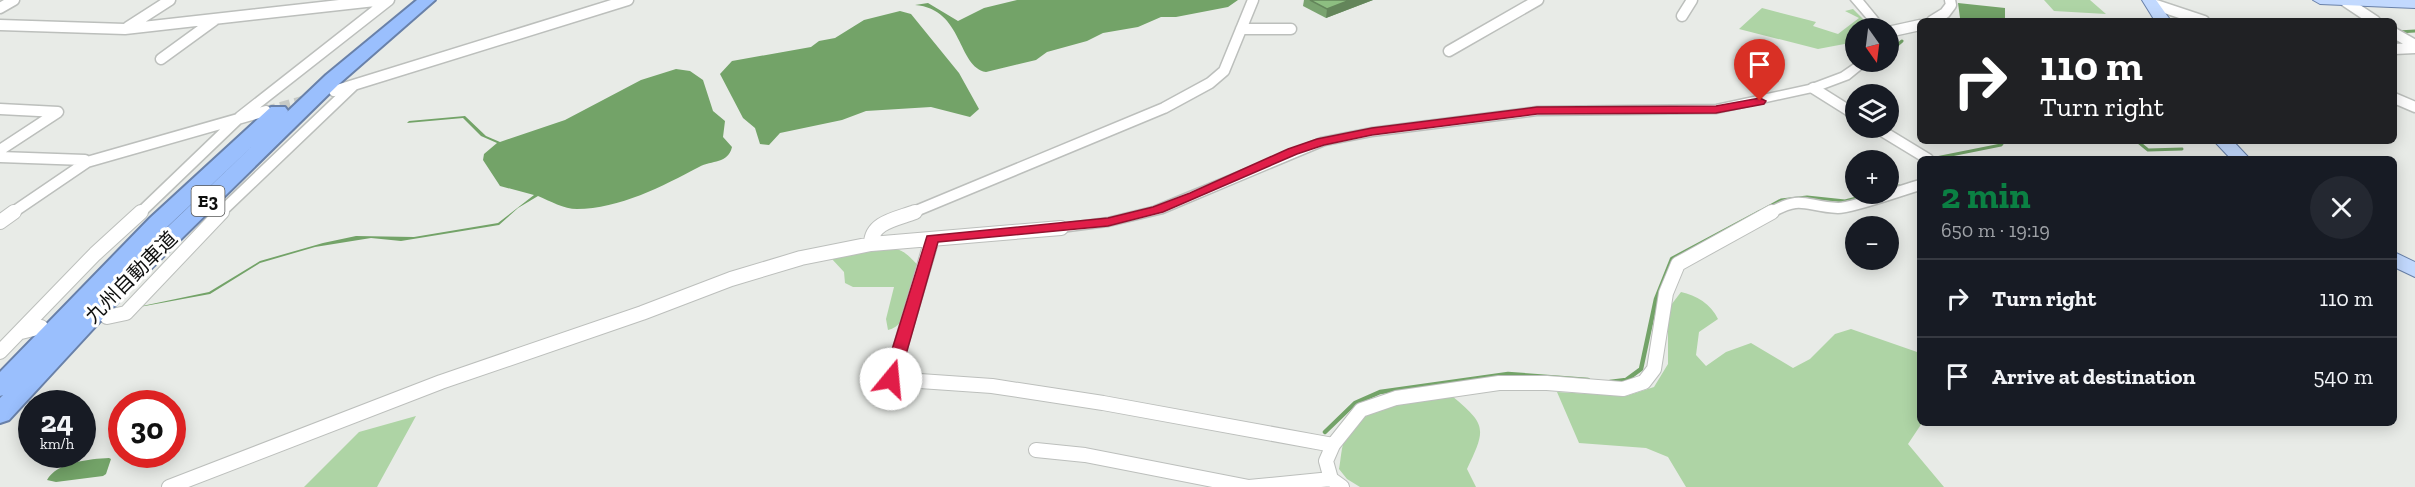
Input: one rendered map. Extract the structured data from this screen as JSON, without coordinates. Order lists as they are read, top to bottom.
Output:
{
  "streets": {
    "highway": ["E3", "九州自動車道"]
  },
  "north": "bottom",
  "page": {
    "map_buttons": ["+", "−"],
    "turn": ["110 m", "Turn right"],
    "heading": ["2 min", "650 m · 19:19"],
    "list": [
      {
        "name": "Turn right",
        "value": "110 m"
      },
      {
        "name": "Arrive at destination",
        "value": "540 m"
      }
    ],
    "speed": "24 km/h",
    "limit": "30"
  }
}
